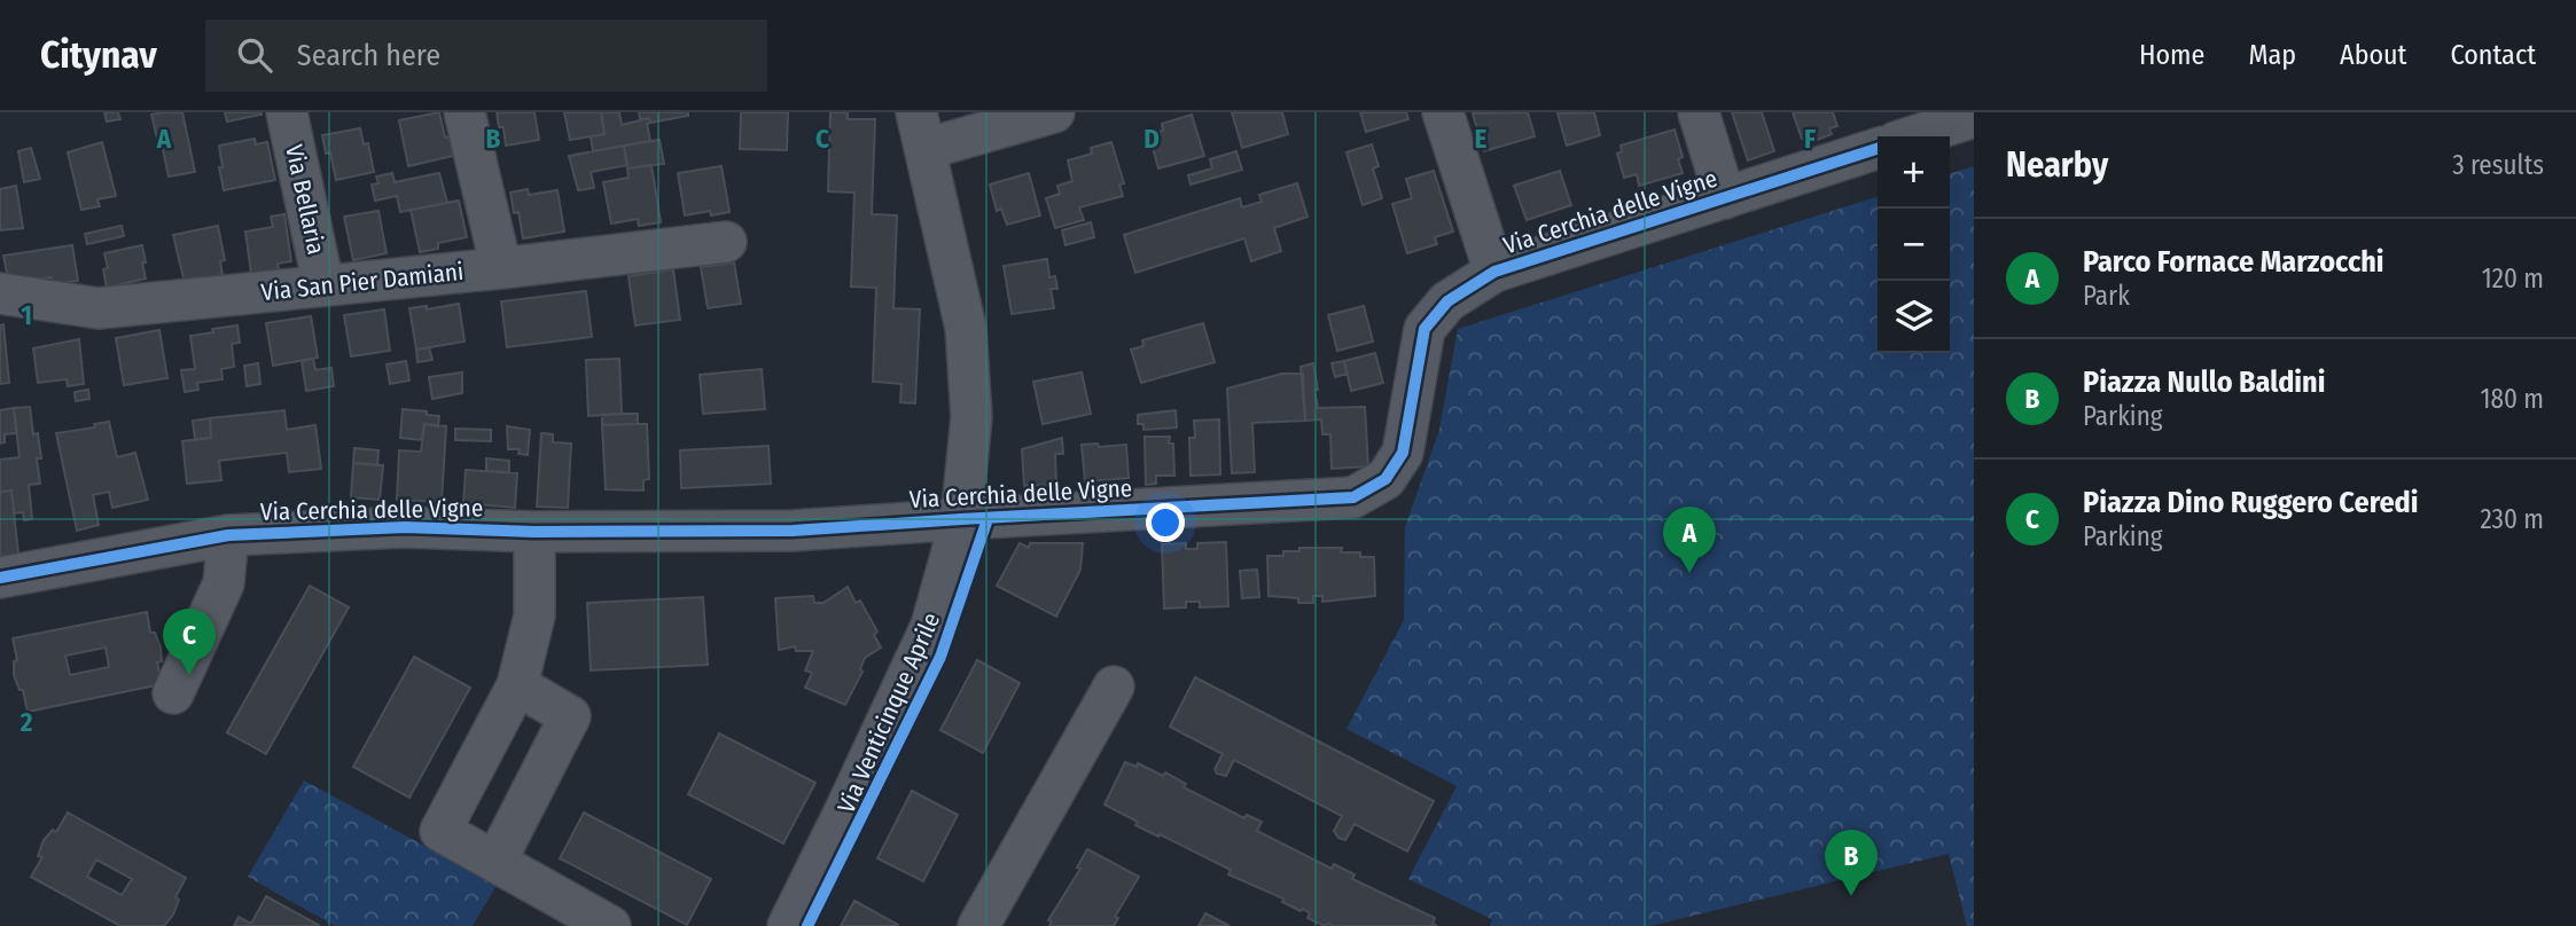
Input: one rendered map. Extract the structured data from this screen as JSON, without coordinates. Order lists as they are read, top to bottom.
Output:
{
  "streets": {
    "street": [
      "Via Bellaria",
      "Via Cerchia delle Vigne",
      "Via San Pier Damiani",
      "Via Venticinque Aprile"
    ]
  },
  "crossings": [
    ["Via Bellaria", "Via San Pier Damiani"],
    ["Via Cerchia delle Vigne", "Via Venticinque Aprile"]
  ],
  "page": {
    "header": "Citynav",
    "search": "Search here",
    "nav": [
      "Home",
      "Map",
      "About",
      "Contact"
    ],
    "heading": ["Nearby", "3 results"],
    "map_buttons": ["+", "−"],
    "list": [
      {
        "mark": "A",
        "name": "Parco Fornace Marzocchi",
        "note": "Park",
        "value": "120 m"
      },
      {
        "mark": "B",
        "name": "Piazza Nullo Baldini",
        "note": "Parking",
        "value": "180 m"
      },
      {
        "mark": "C",
        "name": "Piazza Dino Ruggero Ceredi",
        "note": "Parking",
        "value": "230 m"
      }
    ],
    "pins": ["A", "C", "B"]
  },
  "grid": {
    "columns": [
      "A",
      "B",
      "C",
      "D",
      "E",
      "F"
    ],
    "rows": ["1", "2"]
  }
}
